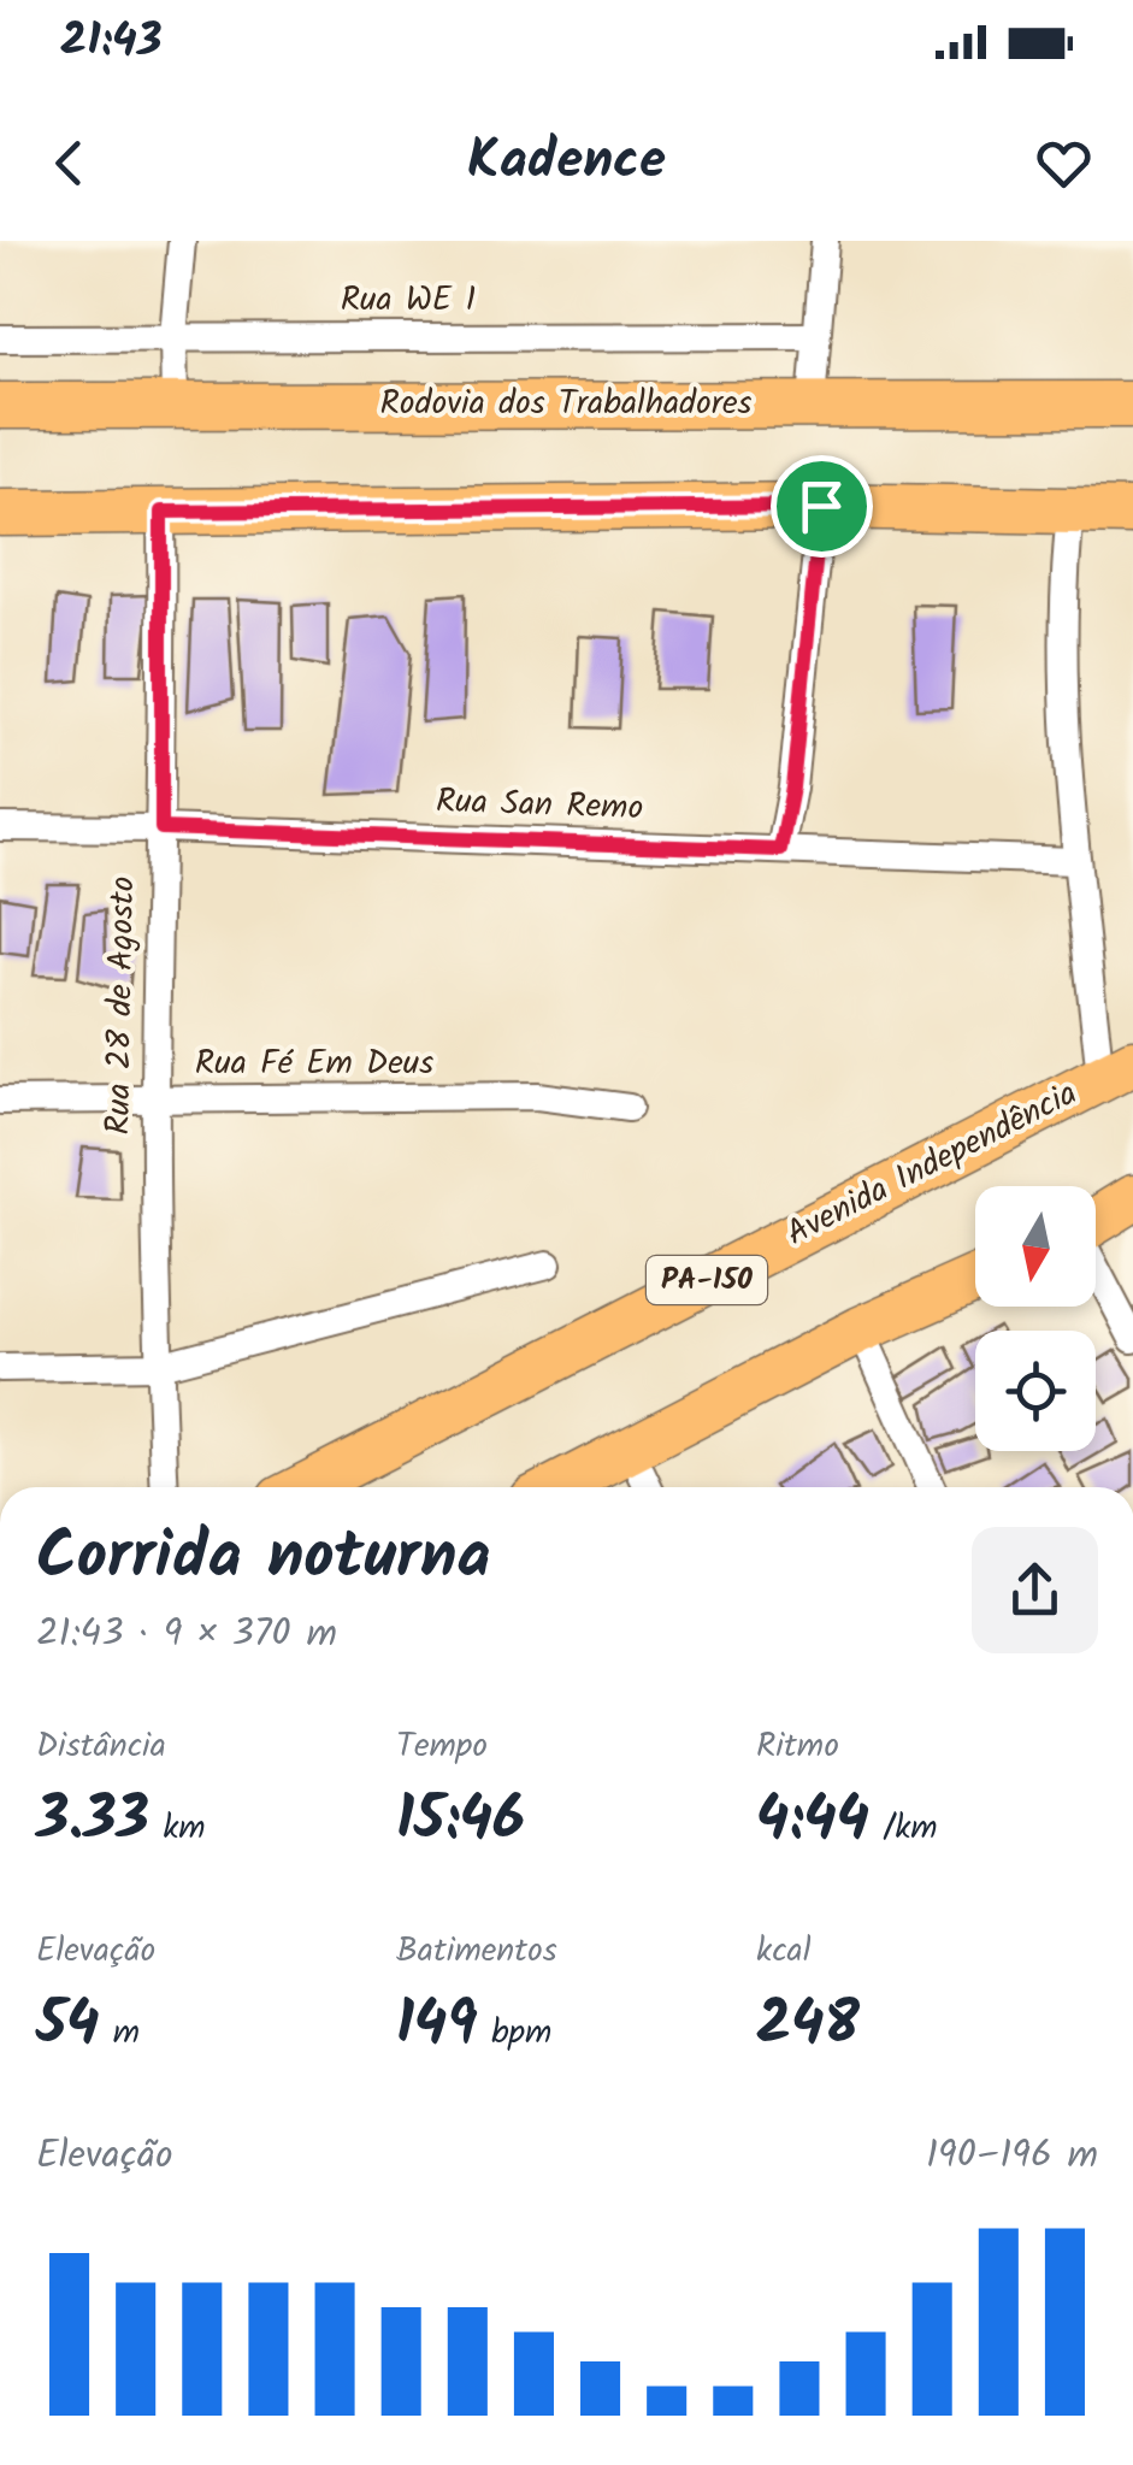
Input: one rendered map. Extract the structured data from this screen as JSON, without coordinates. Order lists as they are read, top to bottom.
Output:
{
  "streets": {
    "main road": ["Rodovia dos Trabalhadores", "Avenida Independência", "PA-150"],
    "street": [
      "Rua WE 1",
      "Rua San Remo",
      "Rua 28 de Agosto",
      "Rua Fé Em Deus"
    ]
  },
  "crossings": [
    ["Rua San Remo", "Rua 28 de Agosto"],
    ["Rua 28 de Agosto", "Rua Fé Em Deus"]
  ],
  "north": "bottom",
  "page": {
    "status": "21:43",
    "header": "Kadence",
    "heading": ["Corrida noturna", "21:43 · 9 × 370 m"],
    "stats": [
      ["Distância", "3.33 km"],
      ["Tempo", "15:46"],
      ["Ritmo", "4:44 /km"],
      ["Elevação", "54 m"],
      ["Batimentos", "149 bpm"],
      ["kcal", "248"]
    ],
    "chart": ["Elevação", "190–196 m"]
  }
}
